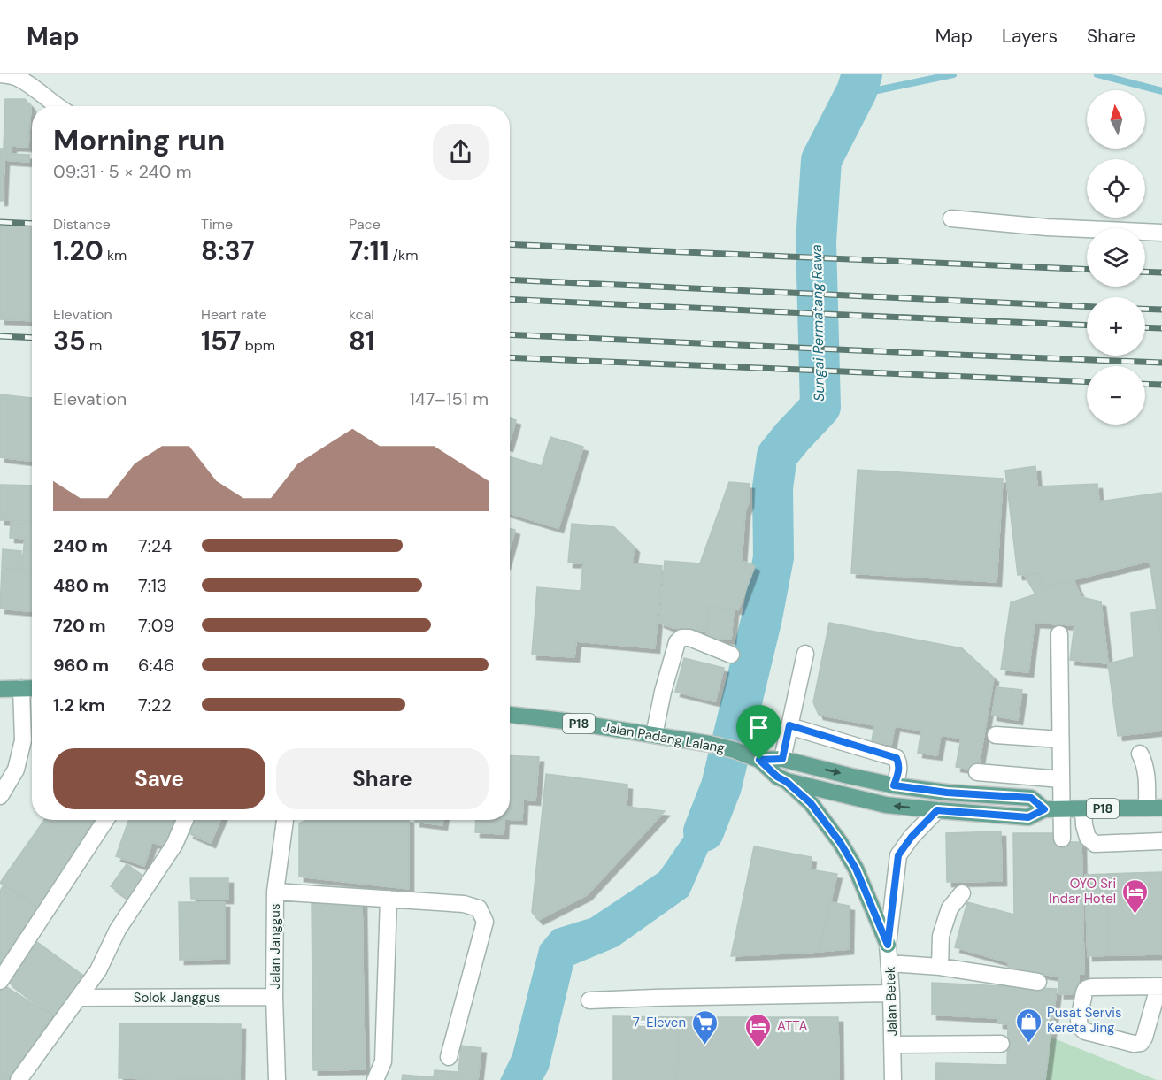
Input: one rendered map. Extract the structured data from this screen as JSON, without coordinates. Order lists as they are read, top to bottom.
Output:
{
  "streets": {
    "main road": ["P18", "Jalan Padang Lalang"],
    "street": ["Jalan Janggus", "Solok Janggus", "Jalan Betek"]
  },
  "crossings": [
    ["P18", "Jalan Padang Lalang"],
    ["P18", "Jalan Betek"],
    ["Jalan Padang Lalang", "Jalan Betek"],
    ["Jalan Janggus", "Solok Janggus"]
  ],
  "water": ["Sungai Permatang Rawa"],
  "places": {
    "hotel": ["OYO Sri Indar Hotel", "ATTA"],
    "shop": ["Pusat Servis Kereta Jing"],
    "supermarket": ["7-Eleven"]
  },
  "north": "top",
  "page": {
    "header": "Map",
    "nav": ["Map", "Layers", "Share"],
    "map_buttons": ["+", "−"],
    "heading": ["Morning run", "09:31 · 5 × 240 m"],
    "stats": [
      ["Distance", "1.20 km"],
      ["Time", "8:37"],
      ["Pace", "7:11 /km"],
      ["Elevation", "35 m"],
      ["Heart rate", "157 bpm"],
      ["kcal", "81"]
    ],
    "chart": ["Elevation", "147–151 m"],
    "list": [
      {
        "name": "240 m",
        "note": "7:24"
      },
      {
        "name": "480 m",
        "note": "7:13"
      },
      {
        "name": "720 m",
        "note": "7:09"
      },
      {
        "name": "960 m",
        "note": "6:46"
      },
      {
        "name": "1.2 km",
        "note": "7:22"
      }
    ],
    "buttons": ["Save", "Share"]
  }
}
